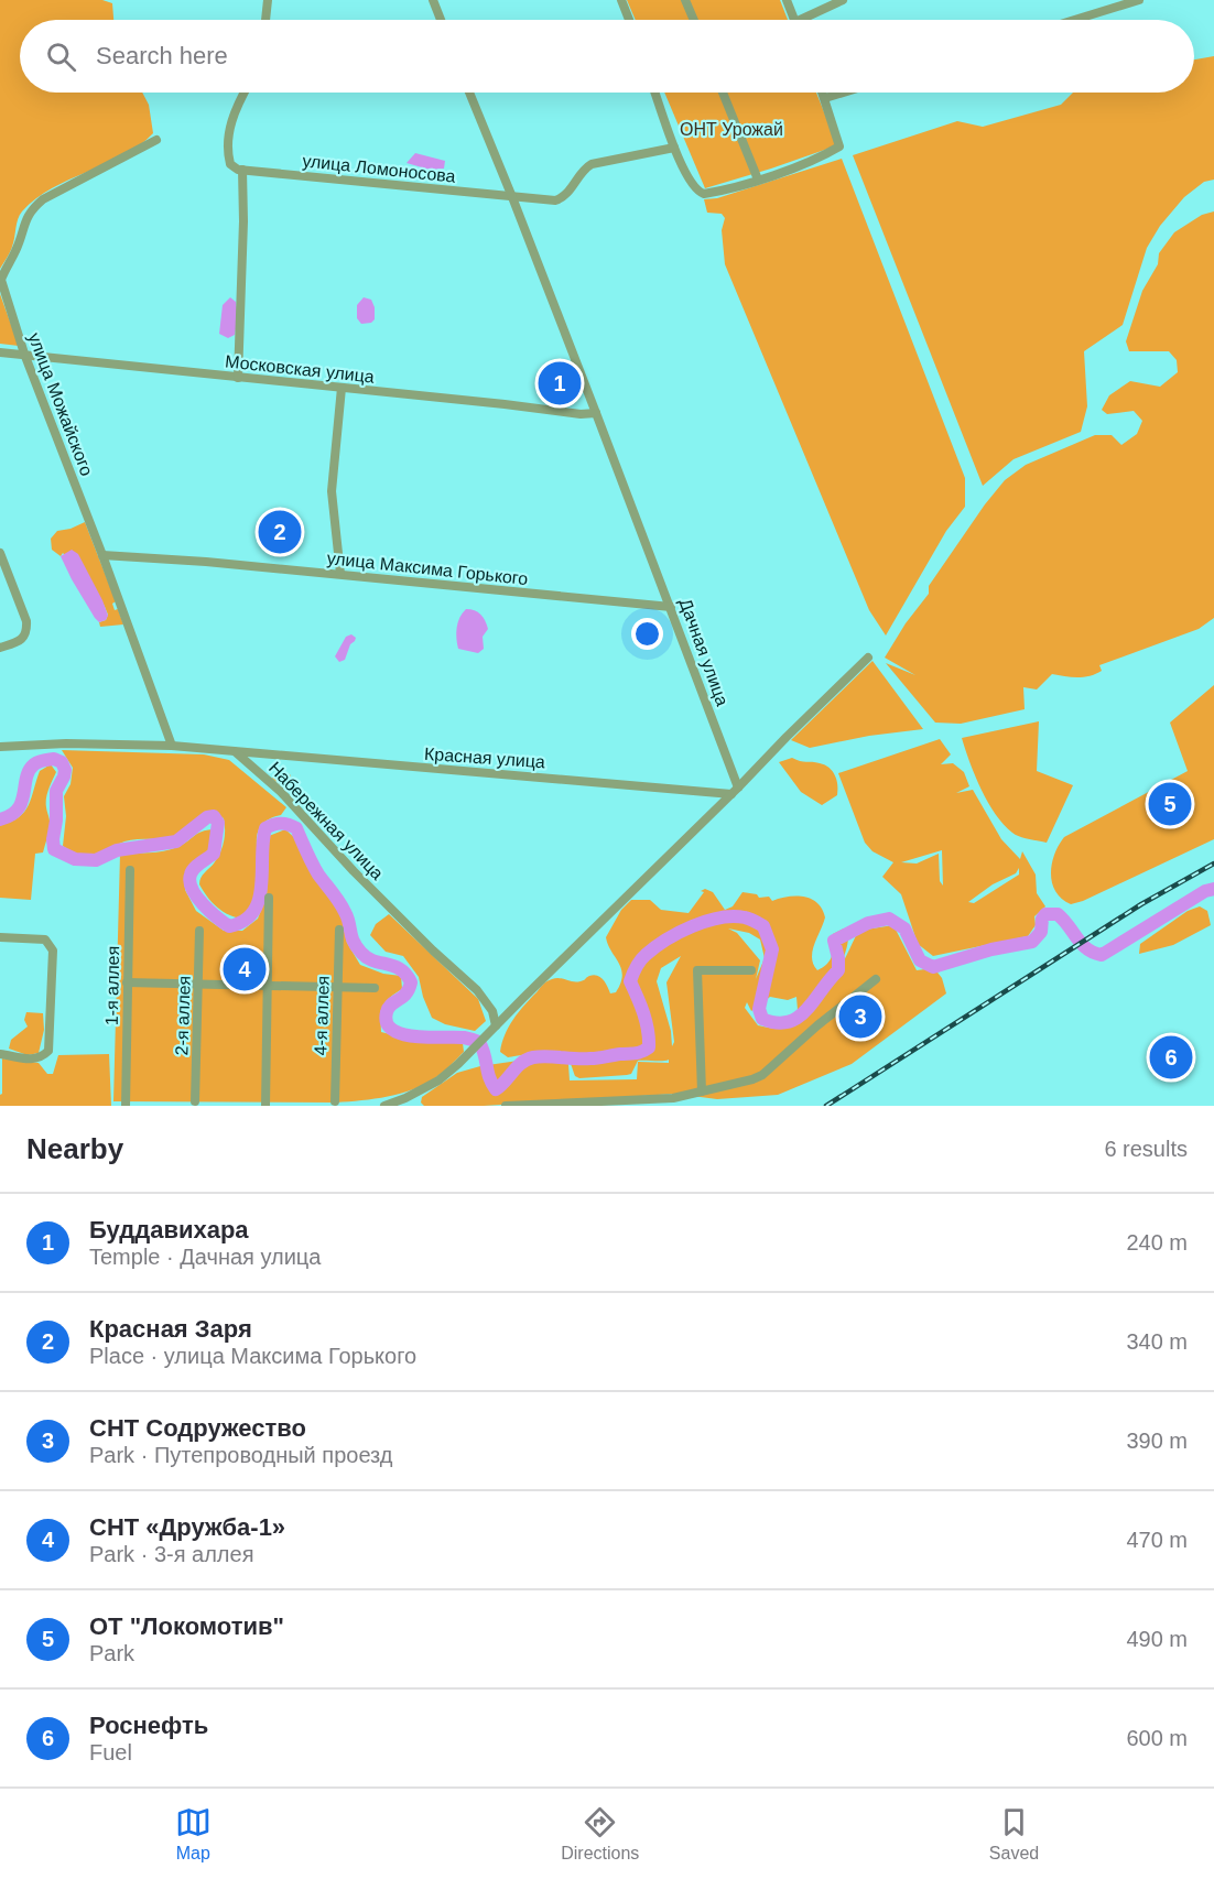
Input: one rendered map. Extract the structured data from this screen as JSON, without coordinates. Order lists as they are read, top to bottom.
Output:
{
  "streets": {
    "street": [
      "улица Ломоносова",
      "Московская улица",
      "улица Можайского",
      "улица Максима Горького",
      "Дачная улица",
      "Красная улица",
      "Набережная улица",
      "1-я аллея",
      "2-я аллея",
      "4-я аллея"
    ]
  },
  "crossings": [
    ["улица Ломоносова", "Дачная улица"],
    ["Московская улица", "улица Можайского"],
    ["Московская улица", "Дачная улица"],
    ["улица Можайского", "улица Максима Горького"],
    ["улица Максима Горького", "Дачная улица"],
    ["Дачная улица", "Красная улица"],
    ["Красная улица", "Набережная улица"]
  ],
  "parks": ["ОНТ Урожай"],
  "page": {
    "search": "Search here",
    "pins": [
      "1",
      "2",
      "5",
      "4",
      "3",
      "6"
    ],
    "heading": ["Nearby", "6 results"],
    "list": [
      {
        "mark": "1",
        "name": "Буддавихара",
        "note": "Temple · Дачная улица",
        "value": "240 m"
      },
      {
        "mark": "2",
        "name": "Красная Заря",
        "note": "Place · улица Максима Горького",
        "value": "340 m"
      },
      {
        "mark": "3",
        "name": "СНТ Содружество",
        "note": "Park · Путепроводный проезд",
        "value": "390 m"
      },
      {
        "mark": "4",
        "name": "СНТ «Дружба-1»",
        "note": "Park · 3-я аллея",
        "value": "470 m"
      },
      {
        "mark": "5",
        "name": "ОТ \"Локомотив\"",
        "note": "Park",
        "value": "490 m"
      },
      {
        "mark": "6",
        "name": "Роснефть",
        "note": "Fuel",
        "value": "600 m"
      }
    ],
    "nav": ["Map", "Directions", "Saved"]
  }
}
